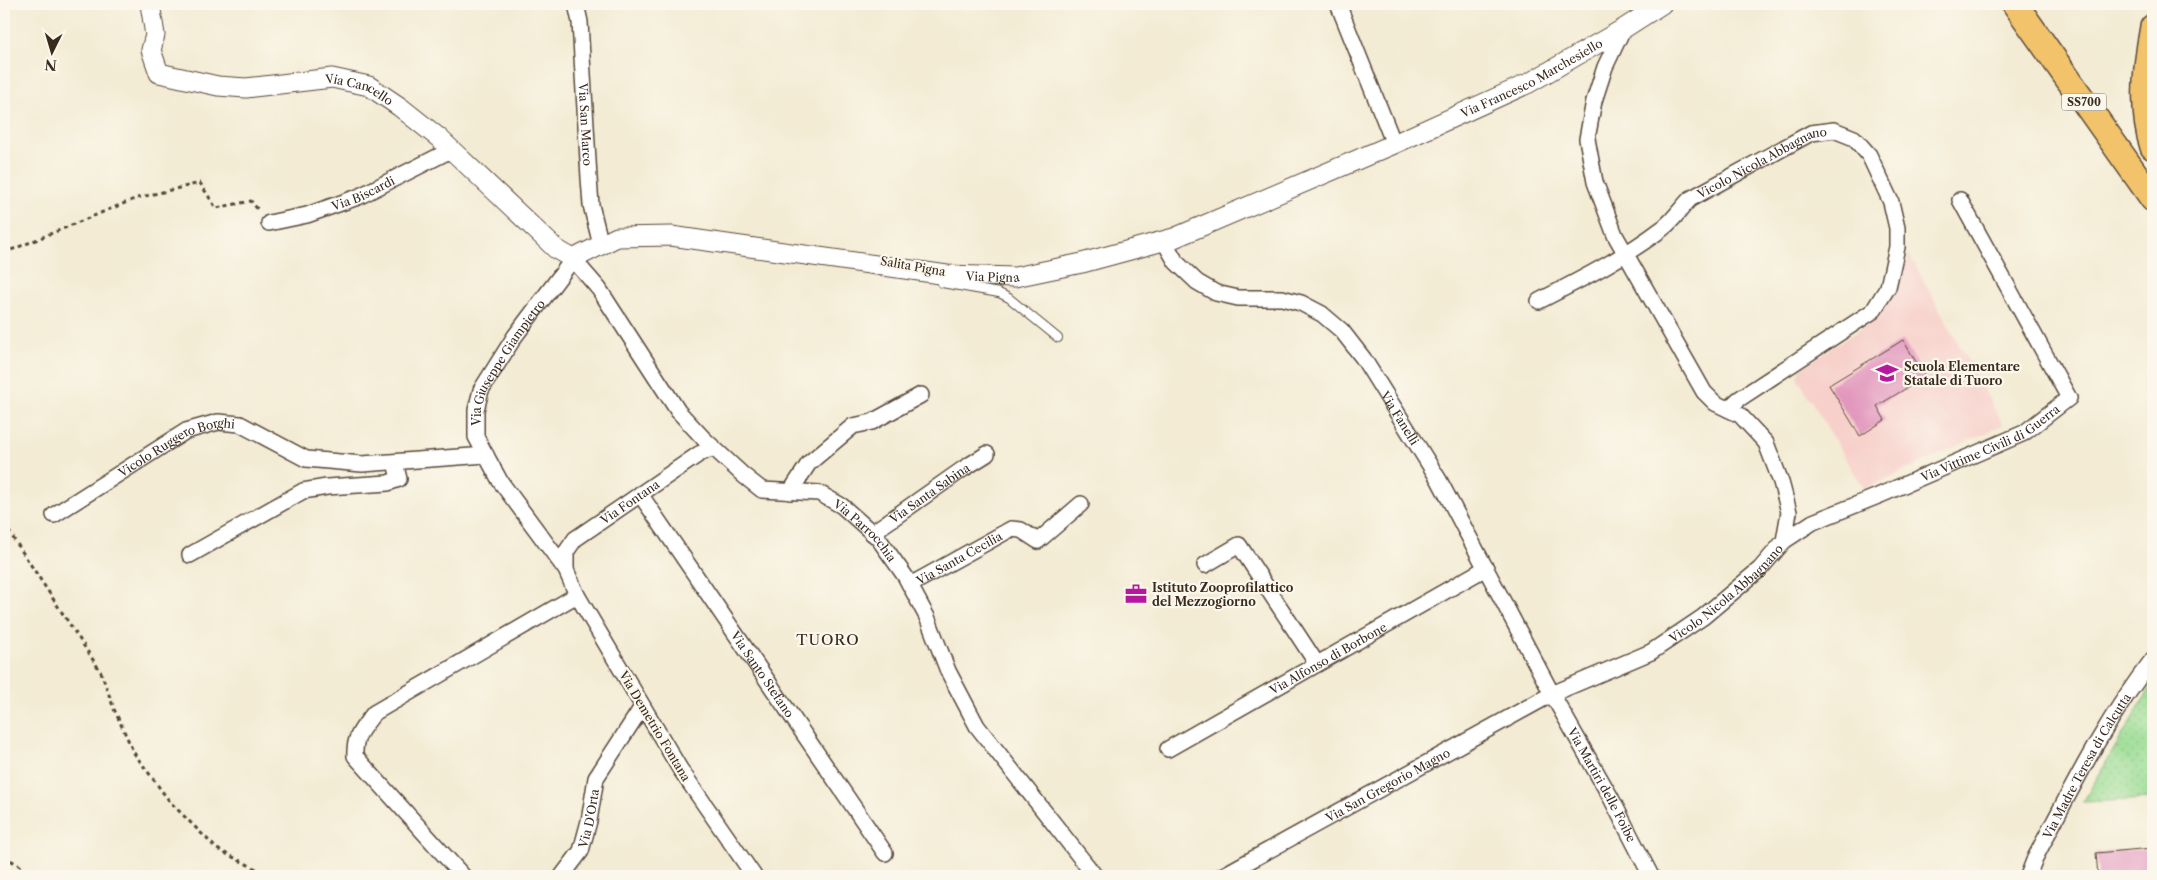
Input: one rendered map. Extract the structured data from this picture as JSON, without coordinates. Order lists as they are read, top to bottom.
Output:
{
  "streets": {
    "highway": ["SS700"],
    "street": [
      "Via Francesco Marchesiello",
      "Via Cancello",
      "Via San Marco",
      "Vicolo Nicola Abbagnano",
      "Via Biscardi",
      "Via Pigna",
      "Via Giuseppe Giampietro",
      "Via Fanelli",
      "Via Vittime Civili di Guerra",
      "Vicolo Ruggero Borghi",
      "Via Santa Sabina",
      "Via Fontana",
      "Via Parrocchia",
      "Via Santa Cecilia",
      "Via Alfonso di Borbone",
      "Via Santo Stefano",
      "Via Demetrio Fontana",
      "Via Madre Teresa di Calcutta",
      "Via San Gregorio Magno",
      "Via Martiri delle Foibe",
      "Via D'Orta"
    ],
    "lane": ["Salita Pigna"]
  },
  "crossings": [
    ["Via Francesco Marchesiello", "Vicolo Nicola Abbagnano"],
    ["Via Francesco Marchesiello", "Via Pigna"],
    ["Via Cancello", "Via Biscardi"],
    ["Via Cancello", "Via Pigna"],
    ["Via Cancello", "Via Giuseppe Giampietro"],
    ["Via Cancello", "Via Parrocchia"],
    ["Via San Marco", "Via Pigna"],
    ["Vicolo Nicola Abbagnano", "Via Fanelli"],
    ["Vicolo Nicola Abbagnano", "Via Vittime Civili di Guerra"],
    ["Vicolo Nicola Abbagnano", "Via San Gregorio Magno"],
    ["Vicolo Nicola Abbagnano", "Via Martiri delle Foibe"],
    ["Salita Pigna", "Via Pigna"],
    ["Via Pigna", "Via Giuseppe Giampietro"],
    ["Via Pigna", "Via Fanelli"],
    ["Via Pigna", "Via Parrocchia"],
    ["Via Giuseppe Giampietro", "Vicolo Ruggero Borghi"],
    ["Via Giuseppe Giampietro", "Via Fontana"],
    ["Via Giuseppe Giampietro", "Via Parrocchia"],
    ["Via Giuseppe Giampietro", "Via Demetrio Fontana"],
    ["Via Fanelli", "Via Alfonso di Borbone"],
    ["Via Fanelli", "Via San Gregorio Magno"],
    ["Via Fanelli", "Via Martiri delle Foibe"],
    ["Via Santa Sabina", "Via Parrocchia"],
    ["Via Fontana", "Via Parrocchia"],
    ["Via Fontana", "Via Santo Stefano"],
    ["Via Fontana", "Via Demetrio Fontana"],
    ["Via Parrocchia", "Via Santa Cecilia"],
    ["Via Demetrio Fontana", "Via D'Orta"],
    ["Via San Gregorio Magno", "Via Martiri delle Foibe"]
  ],
  "districts": ["TUORO"],
  "places": {
    "school or university": ["Scuola Elementare Statale di Tuoro"],
    "office": ["Istituto Zooprofilattico del Mezzogiorno"]
  },
  "north": "bottom"
}
